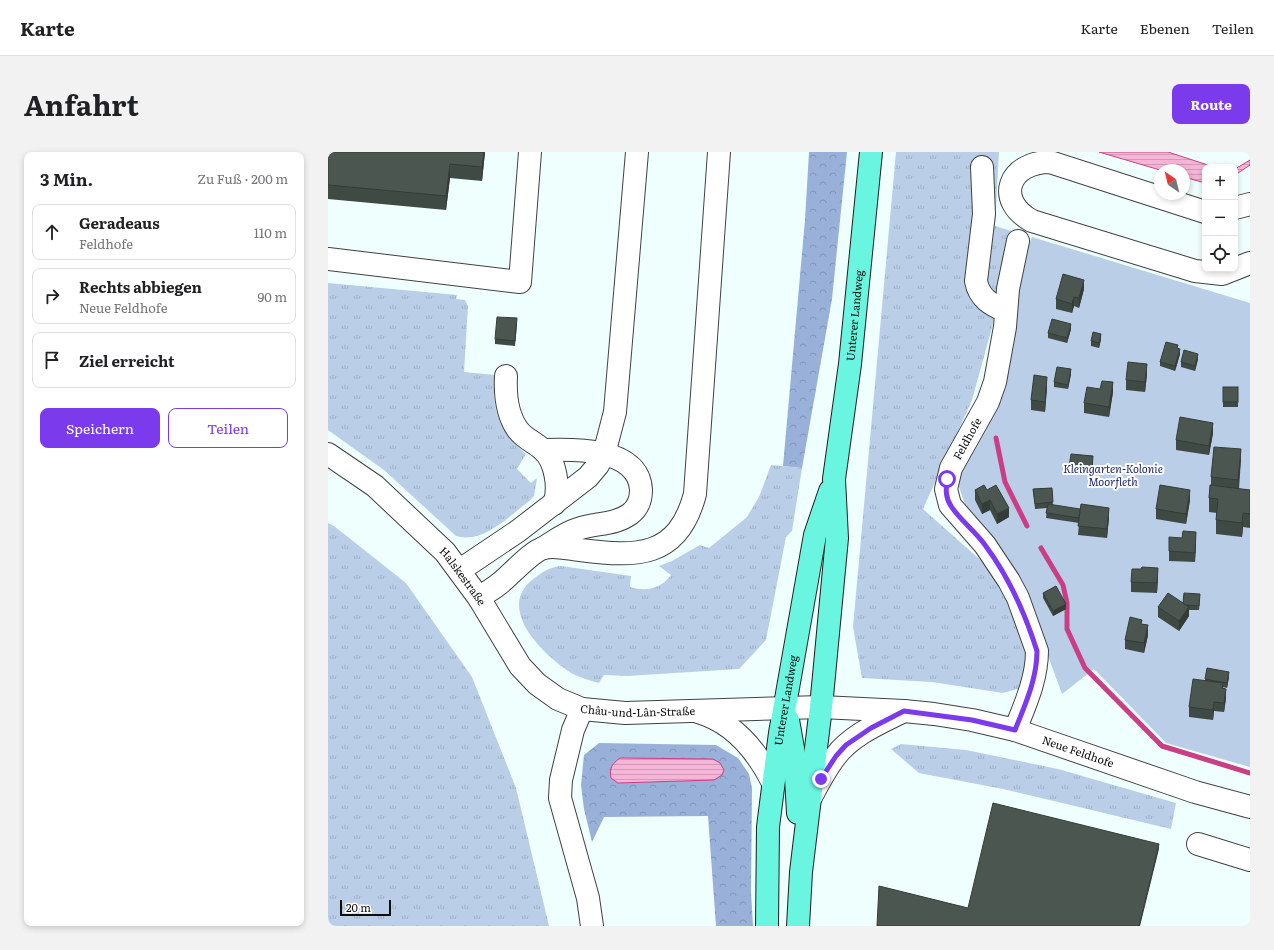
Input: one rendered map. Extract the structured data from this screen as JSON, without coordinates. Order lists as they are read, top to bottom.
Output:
{
  "streets": {
    "main road": ["Unterer Landweg"],
    "street": [
      "Feldhofe",
      "Halskestraße",
      "Châu-und-Lân-Straße",
      "Neue Feldhofe"
    ]
  },
  "crossings": [
    ["Unterer Landweg", "Châu-und-Lân-Straße"],
    ["Unterer Landweg", "Neue Feldhofe"],
    ["Feldhofe", "Neue Feldhofe"],
    ["Halskestraße", "Châu-und-Lân-Straße"],
    ["Châu-und-Lân-Straße", "Neue Feldhofe"]
  ],
  "parks": ["Kleingarten-Kolonie Moorfleth"],
  "scale_bar": "20 m",
  "north": "top left",
  "page": {
    "header": "Karte",
    "nav": ["Karte", "Ebenen", "Teilen"],
    "title": "Anfahrt",
    "buttons": [
      "Route",
      ["Speichern", "Teilen"]
    ],
    "heading": ["3 Min.", "Zu Fuß · 200 m"],
    "map_buttons": ["+", "−"],
    "list": [
      ["Geradeaus", "Feldhofe", "110 m"],
      ["Rechts abbiegen", "Neue Feldhofe", "90 m"],
      "Ziel erreicht"
    ],
    "scale": "20 m"
  }
}
